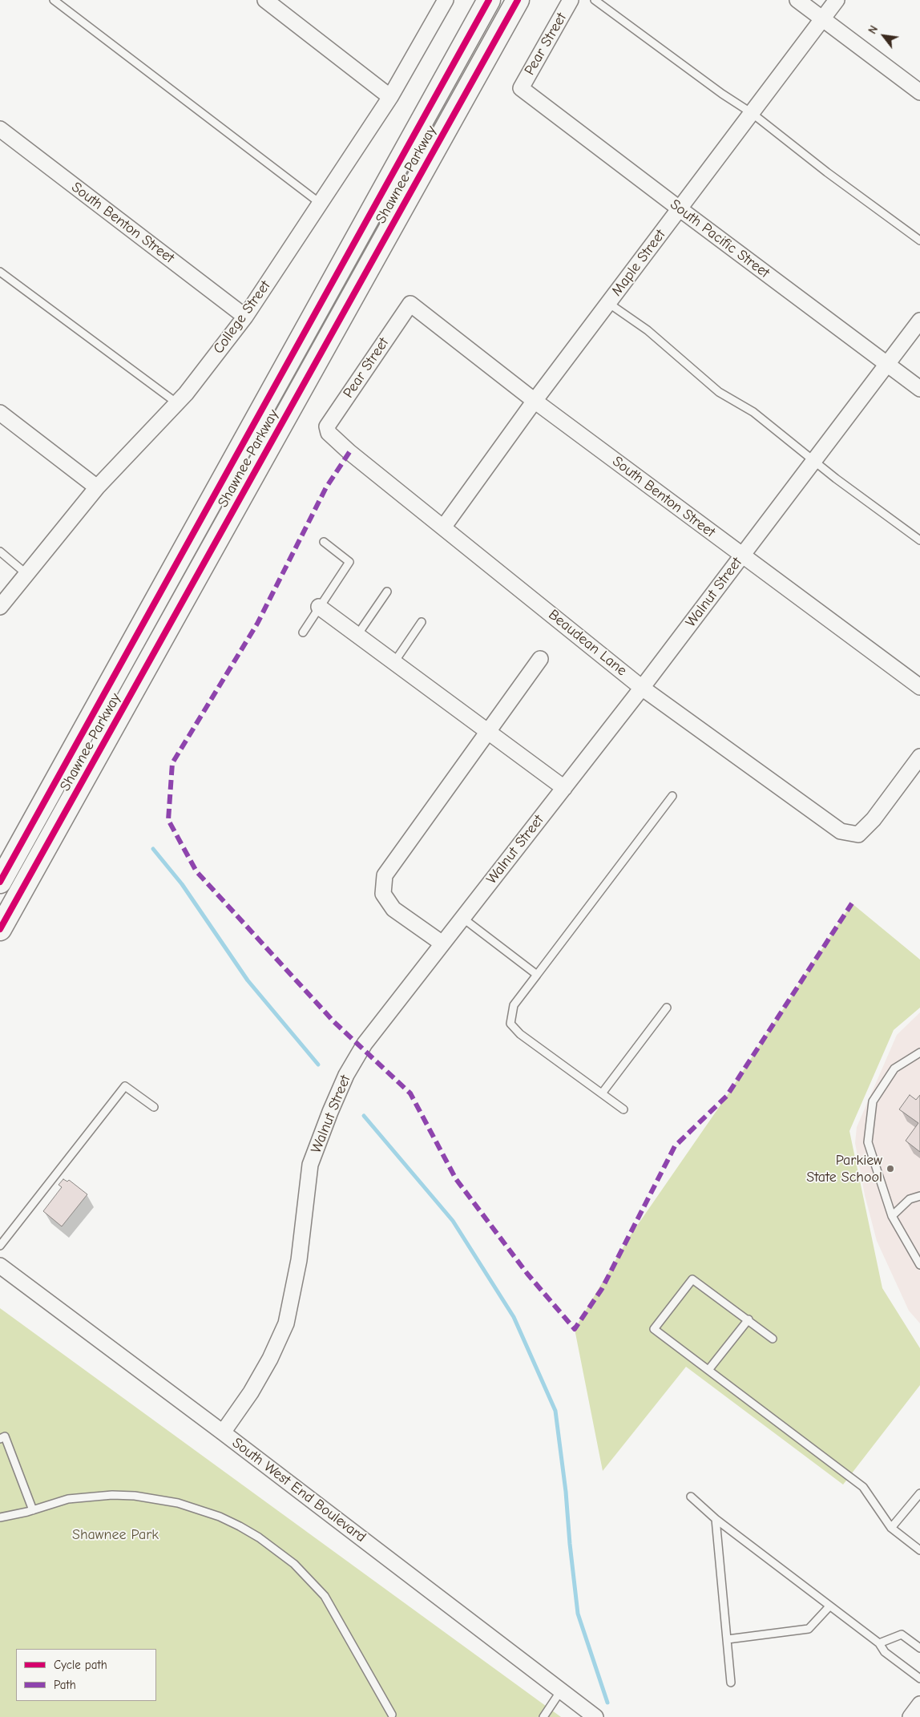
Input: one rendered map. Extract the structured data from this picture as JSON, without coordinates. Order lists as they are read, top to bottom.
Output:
{
  "streets": {
    "highway": ["Shawnee Parkway"],
    "street": [
      "Pear Street",
      "South Benton Street",
      "South Pacific Street",
      "Maple Street",
      "College Street",
      "Walnut Street",
      "Beaudean Lane",
      "South West End Boulevard"
    ]
  },
  "crossings": [
    ["Pear Street", "South Benton Street"],
    ["Pear Street", "South Pacific Street"],
    ["Pear Street", "Beaudean Lane"],
    ["South Benton Street", "Maple Street"],
    ["South Benton Street", "College Street"],
    ["South Benton Street", "Walnut Street"],
    ["South Pacific Street", "Maple Street"],
    ["South Pacific Street", "Walnut Street"],
    ["Maple Street", "Beaudean Lane"],
    ["Walnut Street", "Beaudean Lane"],
    ["Walnut Street", "South West End Boulevard"]
  ],
  "parks": ["Shawnee Park"],
  "places": ["Parkiew State School"],
  "legend": ["Cycle path", "Path"],
  "north": "top left"
}
